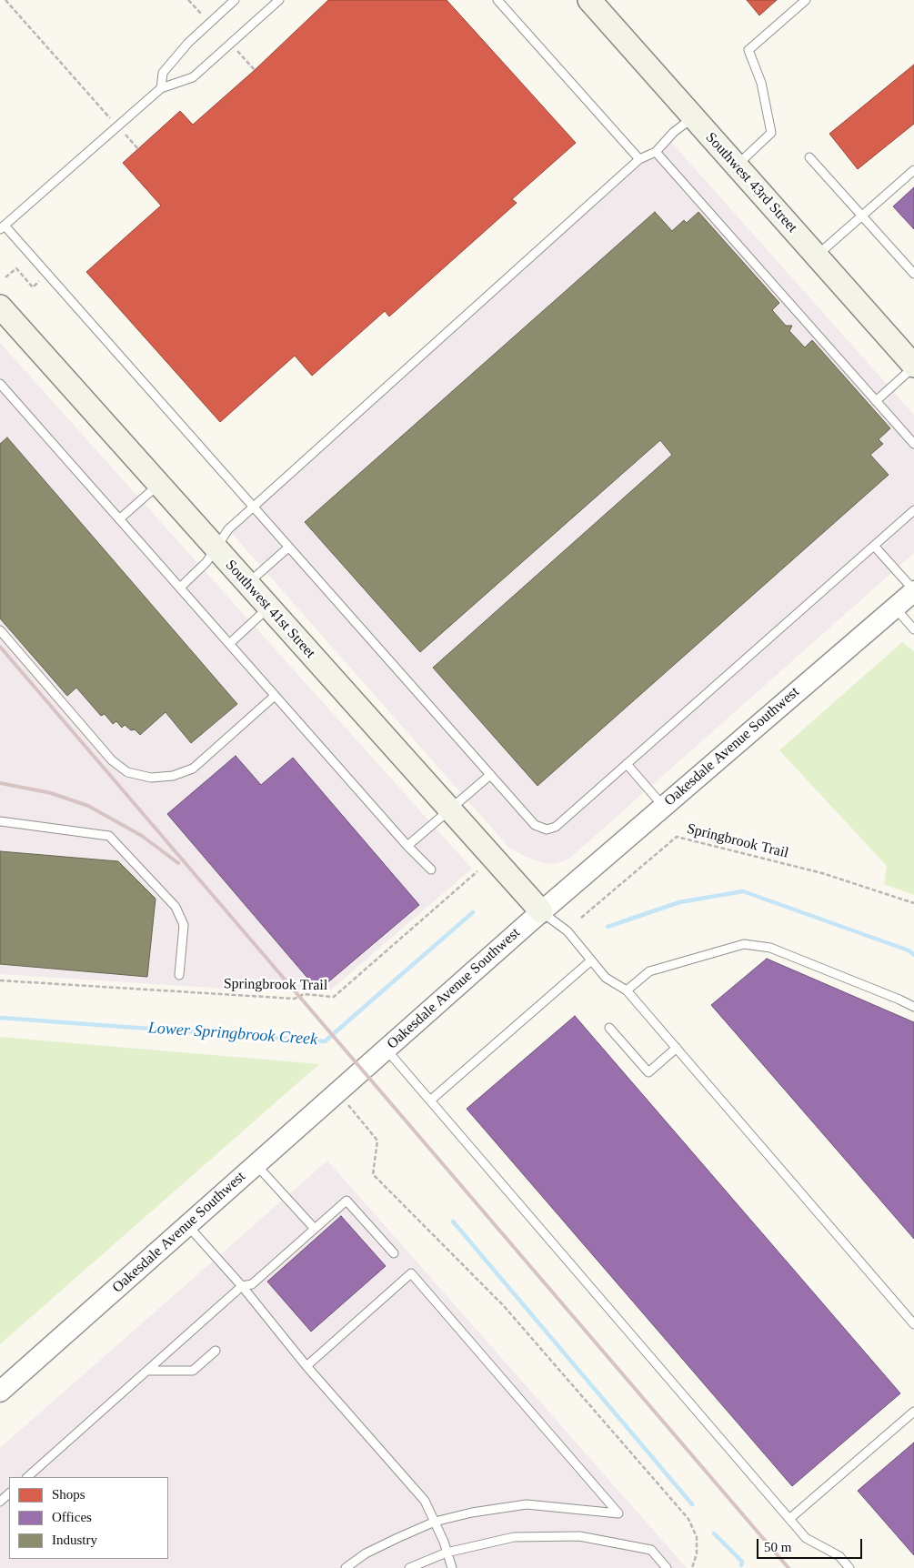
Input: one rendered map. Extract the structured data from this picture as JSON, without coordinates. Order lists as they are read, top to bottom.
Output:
{
  "streets": {
    "main road": ["Southwest 43rd Street", "Southwest 41st Street"],
    "street": ["Oakesdale Avenue Southwest"],
    "path": ["Springbrook Trail"]
  },
  "crossings": [
    ["Southwest 41st Street", "Oakesdale Avenue Southwest"]
  ],
  "water": ["Lower Springbrook Creek"],
  "legend": ["Shops", "Offices", "Industry"],
  "scale_bar": "50 m"
}
